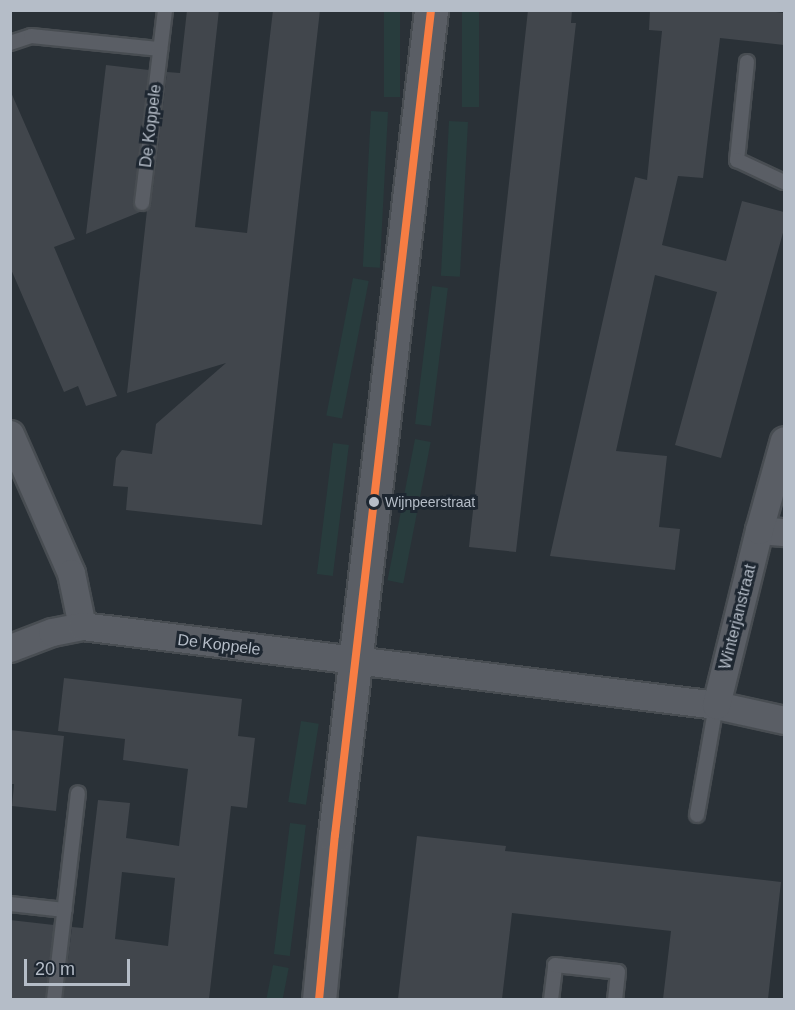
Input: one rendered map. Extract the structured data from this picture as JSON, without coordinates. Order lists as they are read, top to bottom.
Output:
{
  "streets": {
    "street": ["De Koppele", "Winterjanstraat"]
  },
  "places": ["Wijnpeerstraat"],
  "scale_bar": "20 m"
}
